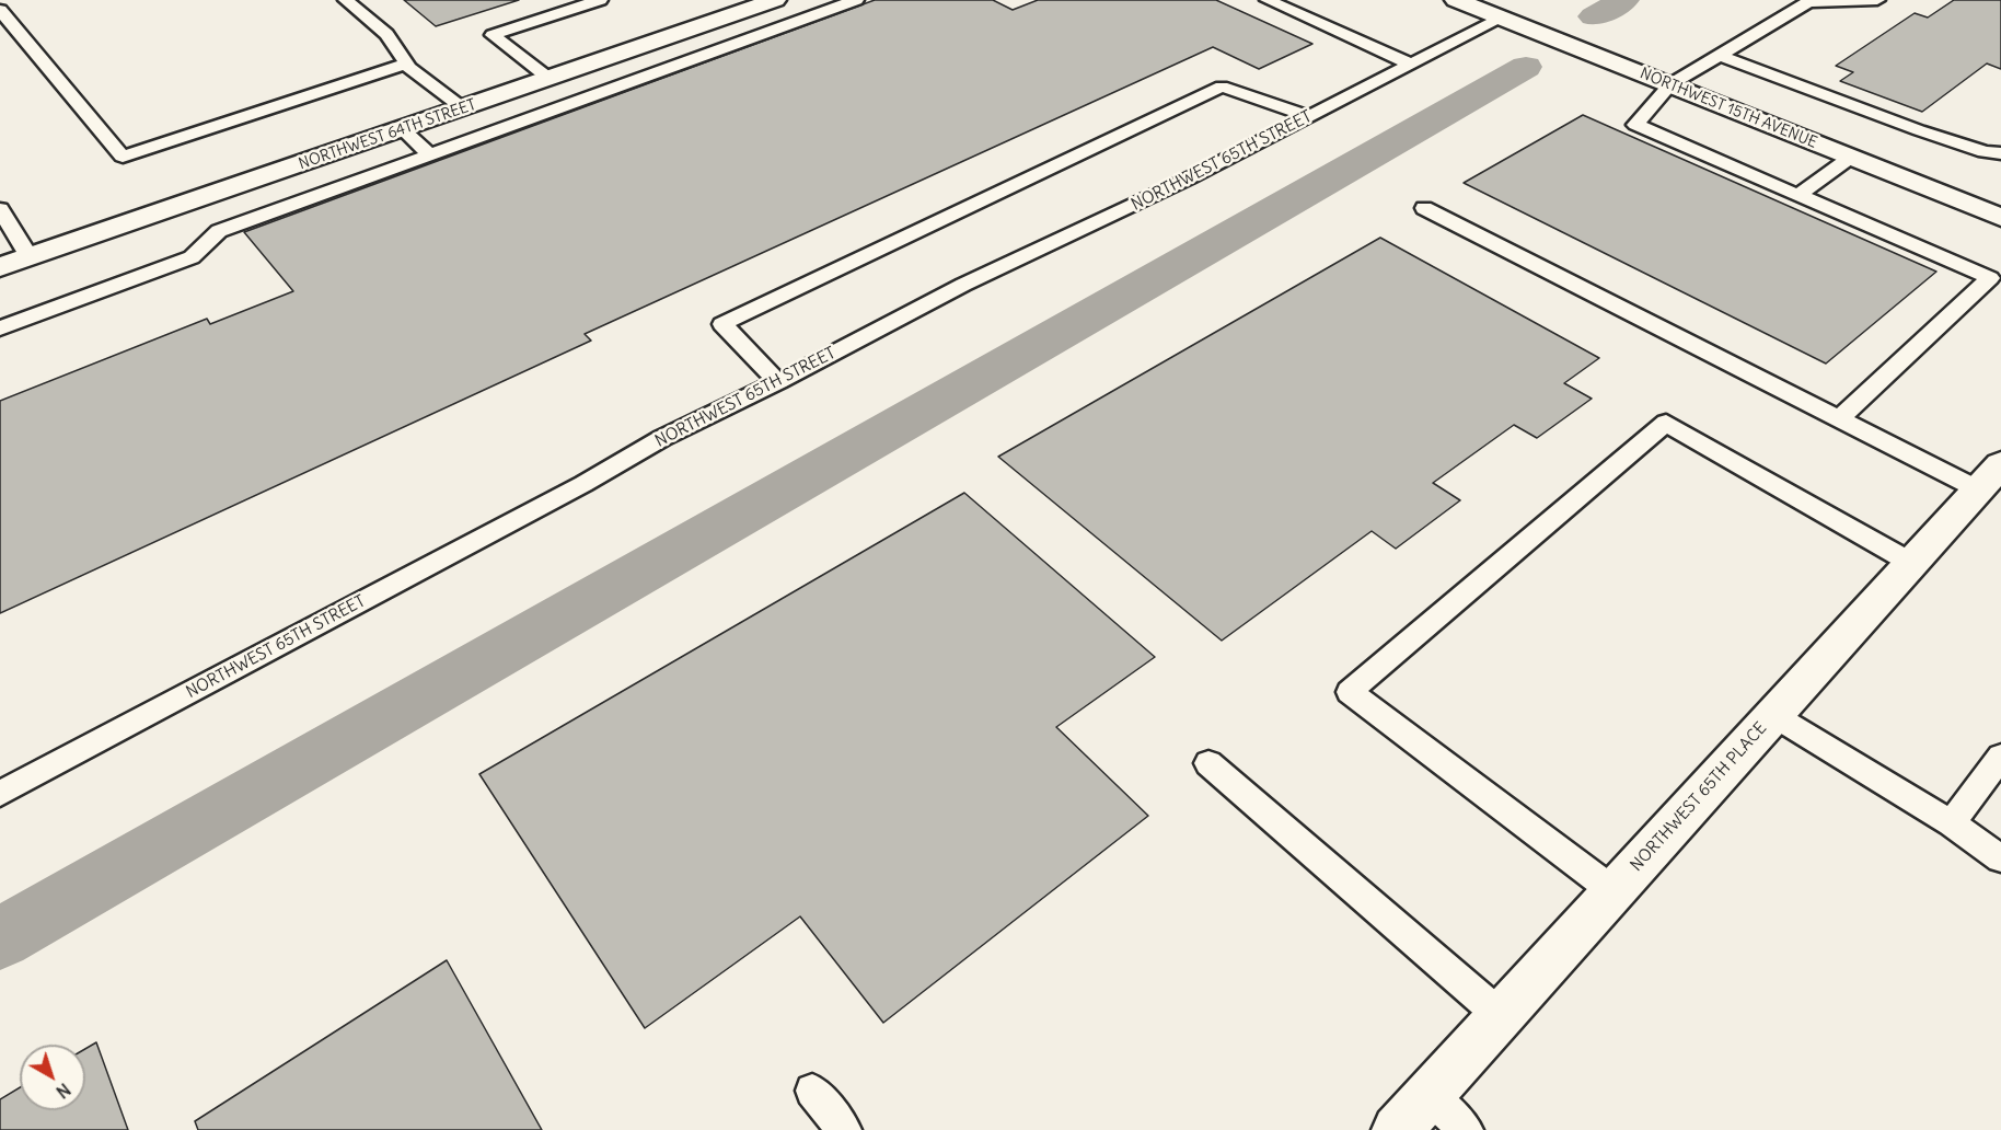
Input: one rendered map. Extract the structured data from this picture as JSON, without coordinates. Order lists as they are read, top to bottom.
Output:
{
  "streets": {
    "street": ["NORTHWEST 15TH AVENUE", "NORTHWEST 64TH STREET", "NORTHWEST 65TH PLACE"],
    "lane": ["NORTHWEST 65TH STREET"]
  },
  "crossings": [
    ["NORTHWEST 15TH AVENUE", "NORTHWEST 65TH STREET"]
  ],
  "north": "bottom right"
}
